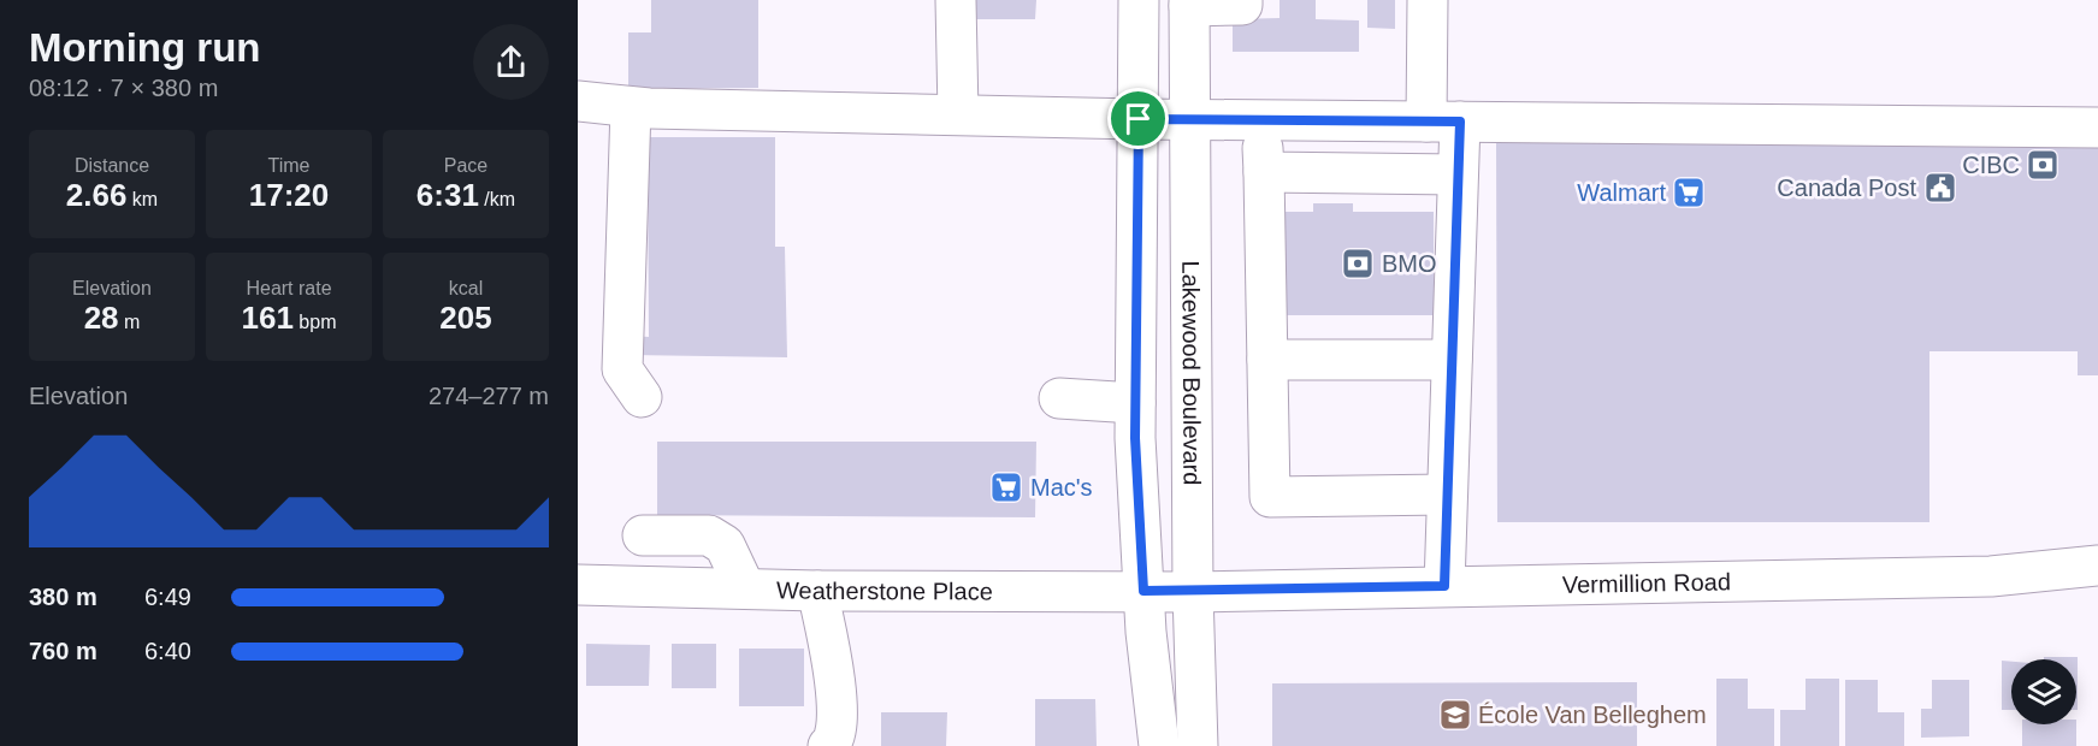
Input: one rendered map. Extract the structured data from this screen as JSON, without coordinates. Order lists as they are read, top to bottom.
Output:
{
  "streets": {
    "street": ["Lakewood Boulevard", "Vermillion Road", "Weatherstone Place"]
  },
  "crossings": [
    ["Lakewood Boulevard", "Vermillion Road"],
    ["Lakewood Boulevard", "Weatherstone Place"],
    ["Vermillion Road", "Weatherstone Place"]
  ],
  "places": {
    "bank": ["CIBC", "BMO"],
    "public building": ["Canada Post"],
    "supermarket": ["Walmart", "Mac's"],
    "school or university": ["École Van Belleghem"]
  },
  "page": {
    "heading": ["Morning run", "08:12 · 7 × 380 m"],
    "stats": [
      ["Distance", "2.66 km"],
      ["Time", "17:20"],
      ["Pace", "6:31 /km"],
      ["Elevation", "28 m"],
      ["Heart rate", "161 bpm"],
      ["kcal", "205"]
    ],
    "chart": ["Elevation", "274–277 m"],
    "list": [
      {
        "name": "380 m",
        "note": "6:49"
      },
      {
        "name": "760 m",
        "note": "6:40"
      }
    ]
  }
}
